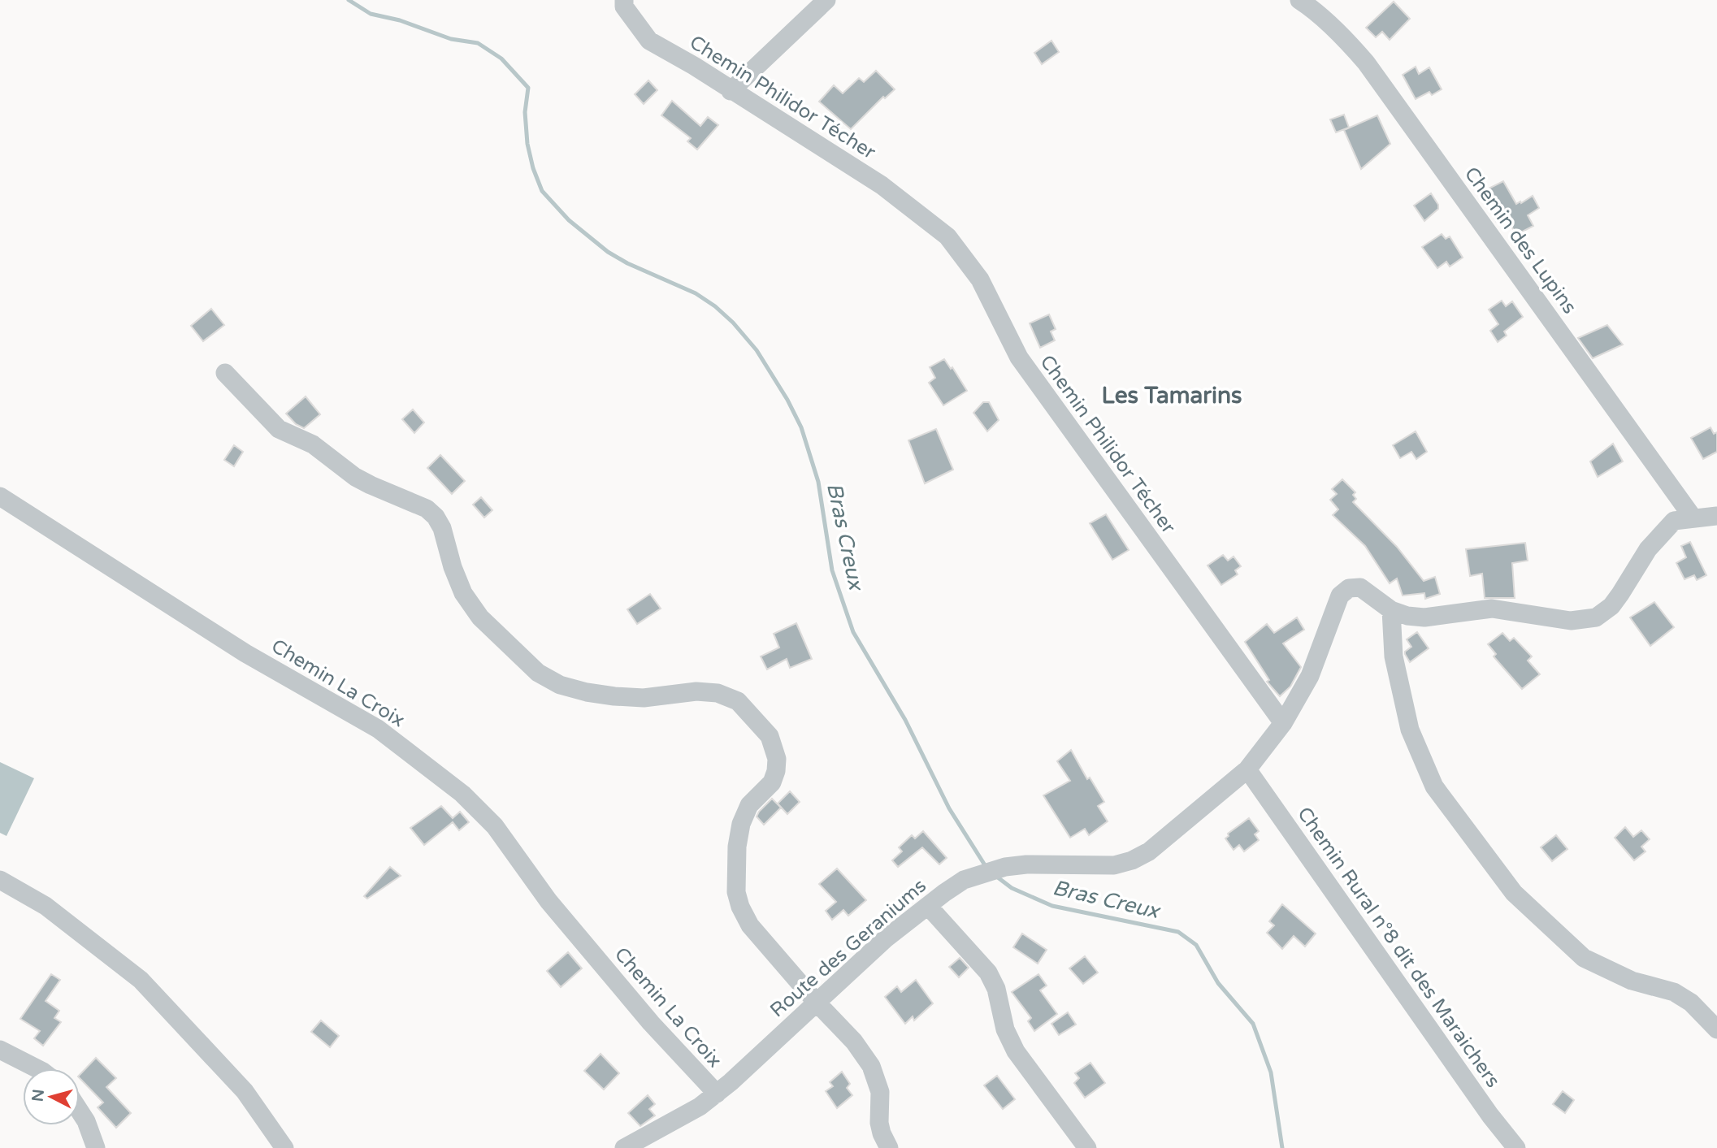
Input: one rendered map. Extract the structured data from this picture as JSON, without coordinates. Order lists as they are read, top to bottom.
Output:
{
  "streets": {
    "street": [
      "Chemin Philidor Técher",
      "Chemin des Lupins",
      "Chemin La Croix",
      "Chemin Rural n°8 dit des Maraichers",
      "Route des Geraniums"
    ]
  },
  "crossings": [
    ["Chemin Philidor Técher", "Route des Geraniums"],
    ["Chemin des Lupins", "Route des Geraniums"],
    ["Chemin La Croix", "Route des Geraniums"],
    ["Chemin Rural n°8 dit des Maraichers", "Route des Geraniums"]
  ],
  "districts": ["Les Tamarins"],
  "water": ["Bras Creux"],
  "north": "left"
}
